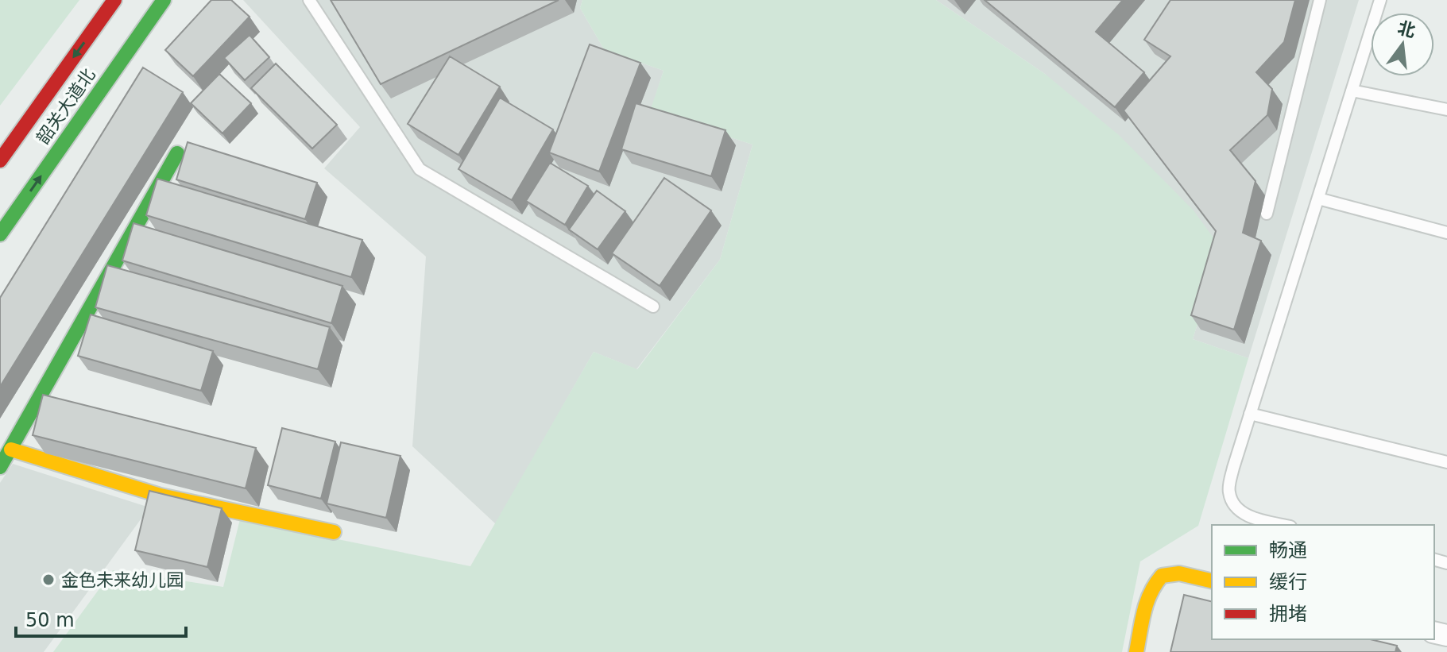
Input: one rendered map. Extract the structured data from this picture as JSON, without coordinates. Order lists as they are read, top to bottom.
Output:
{
  "streets": {
    "main road": ["韶关大道北"]
  },
  "places": ["金色未来幼儿园"],
  "legend": ["畅通", "缓行", "拥堵"],
  "scale_bar": "50 m",
  "north": "top"
}
